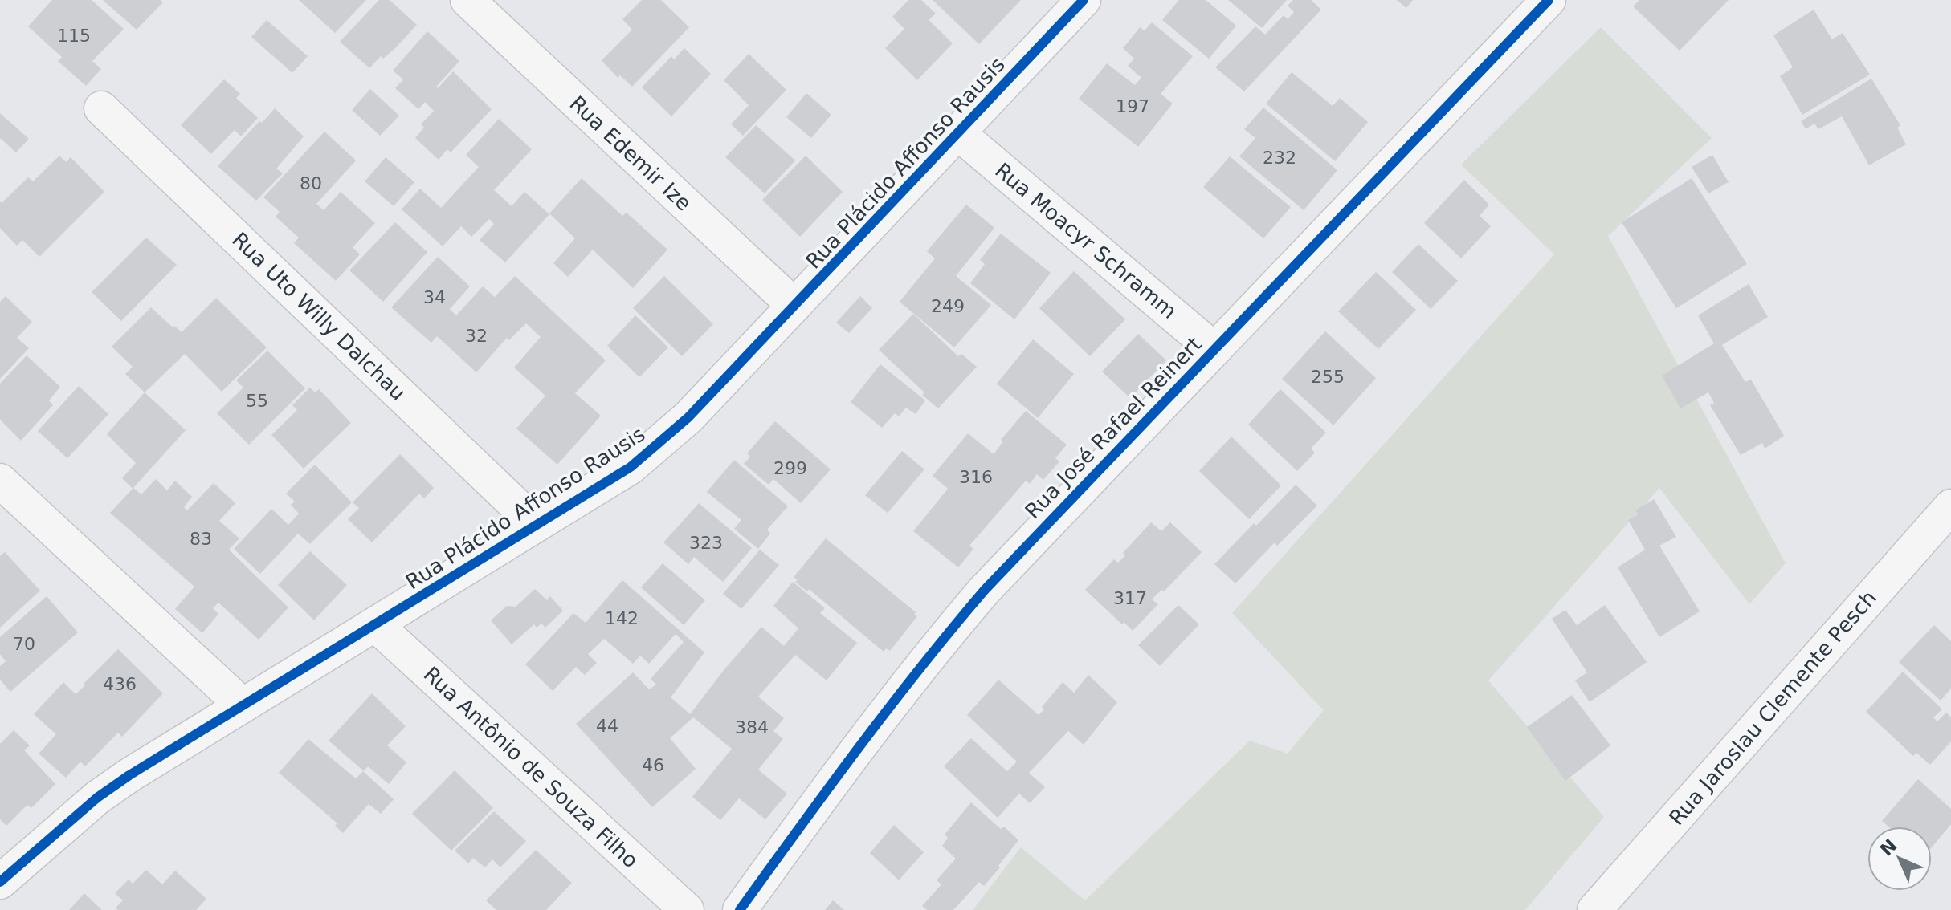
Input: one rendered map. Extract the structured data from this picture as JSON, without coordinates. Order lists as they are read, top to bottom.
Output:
{
  "streets": {
    "street": [
      "Rua Edemir Ize",
      "Rua Plácido Affonso Rausis",
      "Rua Moacyr Schramm",
      "Rua Uto Willy Dalchau",
      "Rua José Rafael Reinert",
      "Rua Jaroslau Clemente Pesch",
      "Rua Antônio de Souza Filho"
    ]
  },
  "crossings": [
    ["Rua Edemir Ize", "Rua Plácido Affonso Rausis"],
    ["Rua Plácido Affonso Rausis", "Rua Moacyr Schramm"],
    ["Rua Plácido Affonso Rausis", "Rua Uto Willy Dalchau"],
    ["Rua Plácido Affonso Rausis", "Rua Antônio de Souza Filho"],
    ["Rua Moacyr Schramm", "Rua José Rafael Reinert"]
  ],
  "house_numbers": [
    "115",
    "197",
    "232",
    "80",
    "34",
    "249",
    "32",
    "255",
    "55",
    "299",
    "316",
    "83",
    "323",
    "317",
    "142",
    "70",
    "436",
    "44",
    "384",
    "46"
  ],
  "north": "top left"
}
